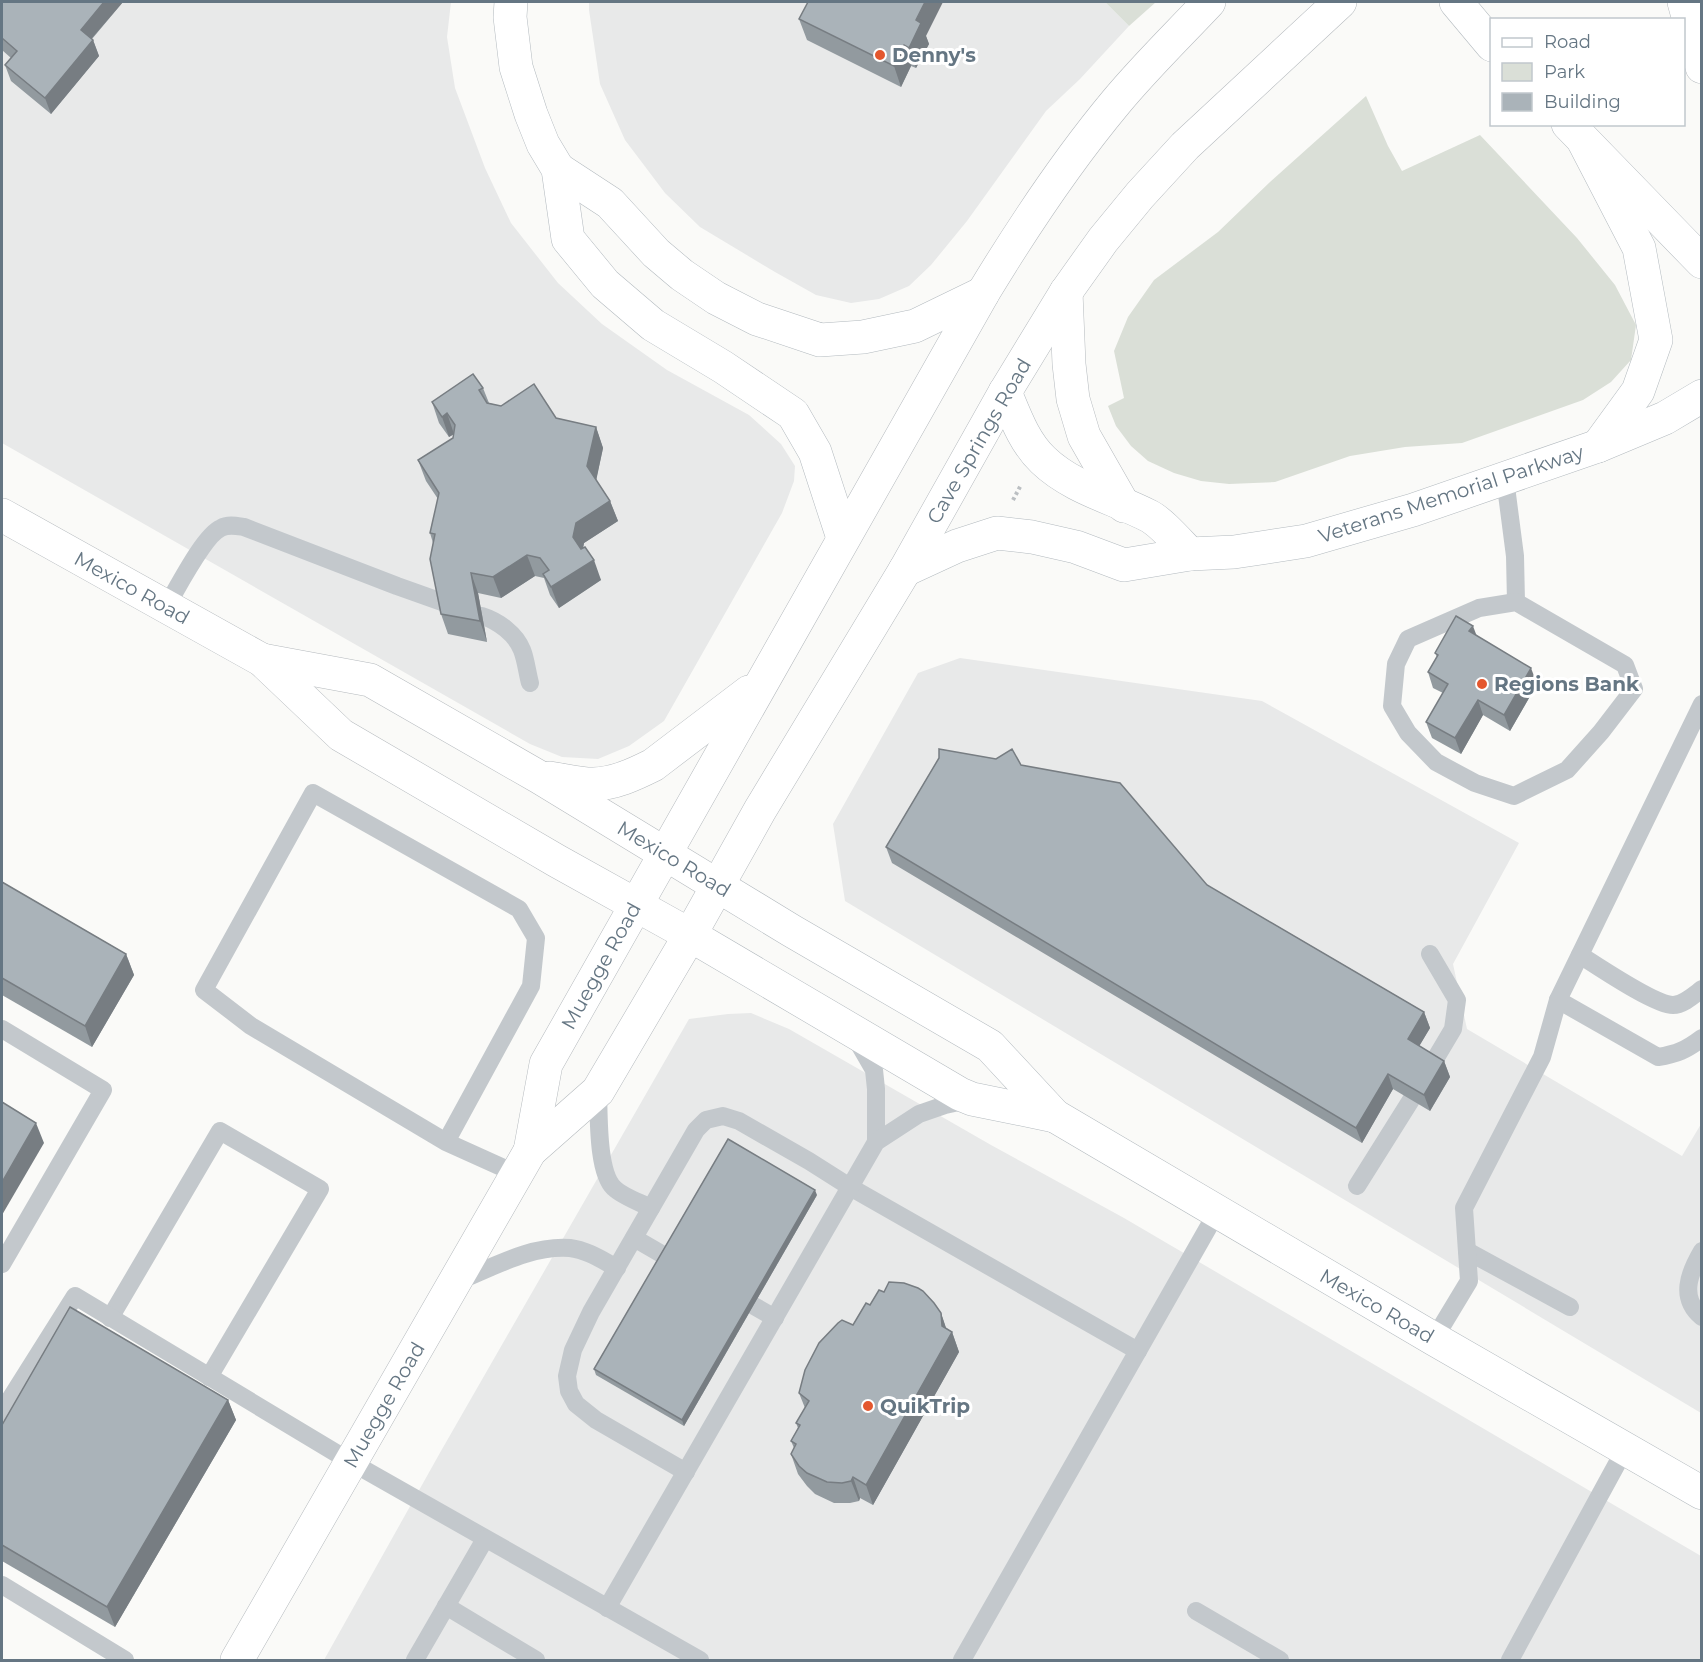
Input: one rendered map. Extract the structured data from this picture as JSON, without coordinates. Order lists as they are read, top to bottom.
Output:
{
  "streets": {
    "main road": [
      "Cave Springs Road",
      "Veterans Memorial Parkway",
      "Mexico Road",
      "Muegge Road"
    ]
  },
  "crossings": [
    ["Cave Springs Road", "Veterans Memorial Parkway"],
    ["Cave Springs Road", "Mexico Road"],
    ["Cave Springs Road", "Muegge Road"],
    ["Mexico Road", "Muegge Road"]
  ],
  "places": ["Denny's", "Regions Bank", "QuikTrip"],
  "legend": ["Road", "Park", "Building"]
}
